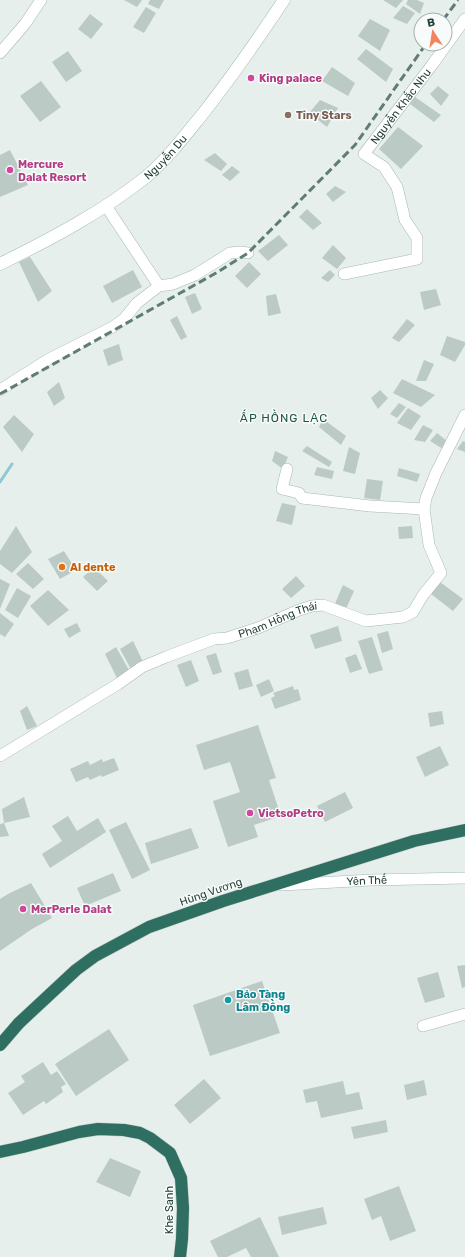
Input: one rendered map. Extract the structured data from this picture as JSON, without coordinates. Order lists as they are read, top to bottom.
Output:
{
  "streets": {
    "highway": ["Hùng Vương", "Khe Sanh"],
    "street": [
      "Nguyễn Khắc Nhu",
      "Nguyễn Du",
      "Phạm Hồng Thái",
      "Yên Thế"
    ]
  },
  "crossings": [
    ["Yên Thế", "Hùng Vương"]
  ],
  "districts": ["ẤP HỒNG LẠC"],
  "places": [
    "King palace",
    "Tiny Stars",
    "Mercure Dalat Resort",
    "Al dente",
    "VietsoPetro",
    "MerPerle Dalat",
    "Bảo Tàng Lâm Đồng"
  ],
  "north": "top"
}
